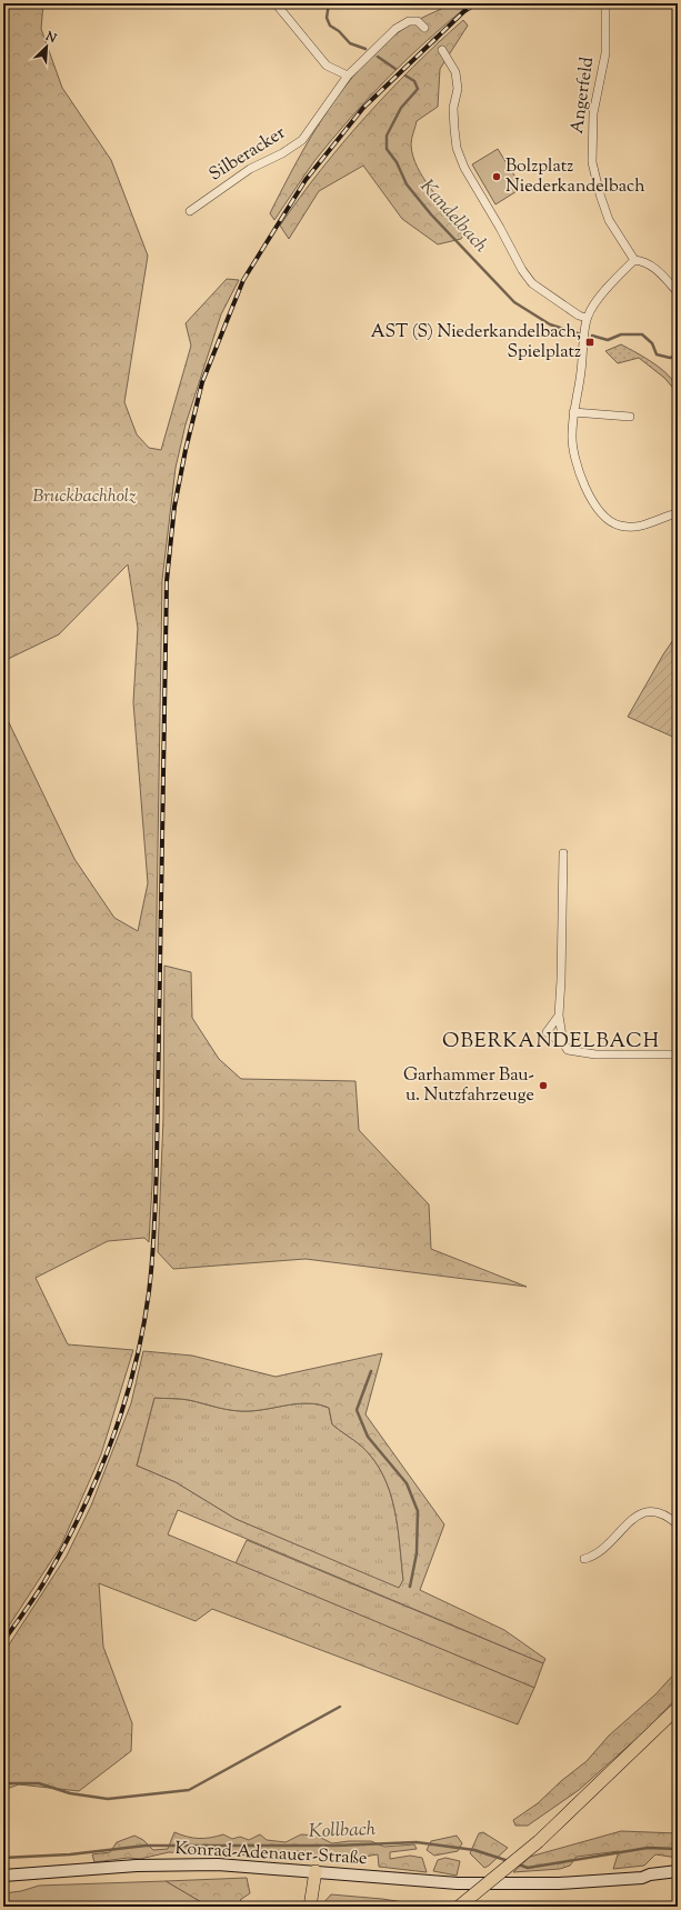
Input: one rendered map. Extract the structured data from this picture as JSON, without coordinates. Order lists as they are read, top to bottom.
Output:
{
  "streets": {
    "street": ["Angerfeld", "Silberacker", "Konrad-Adenauer-Straße"]
  },
  "districts": ["OBERKANDELBACH"],
  "water": ["Kandelbach", "Kollbach"],
  "parks": ["Bruckbachholz"],
  "places": {
    "other": ["Bolzplatz Niederkandelbach", "Garhammer Bau- u. Nutzfahrzeuge"],
    "transit": ["AST (S) Niederkandelbach, Spielplatz"]
  },
  "north": "top right"
}
